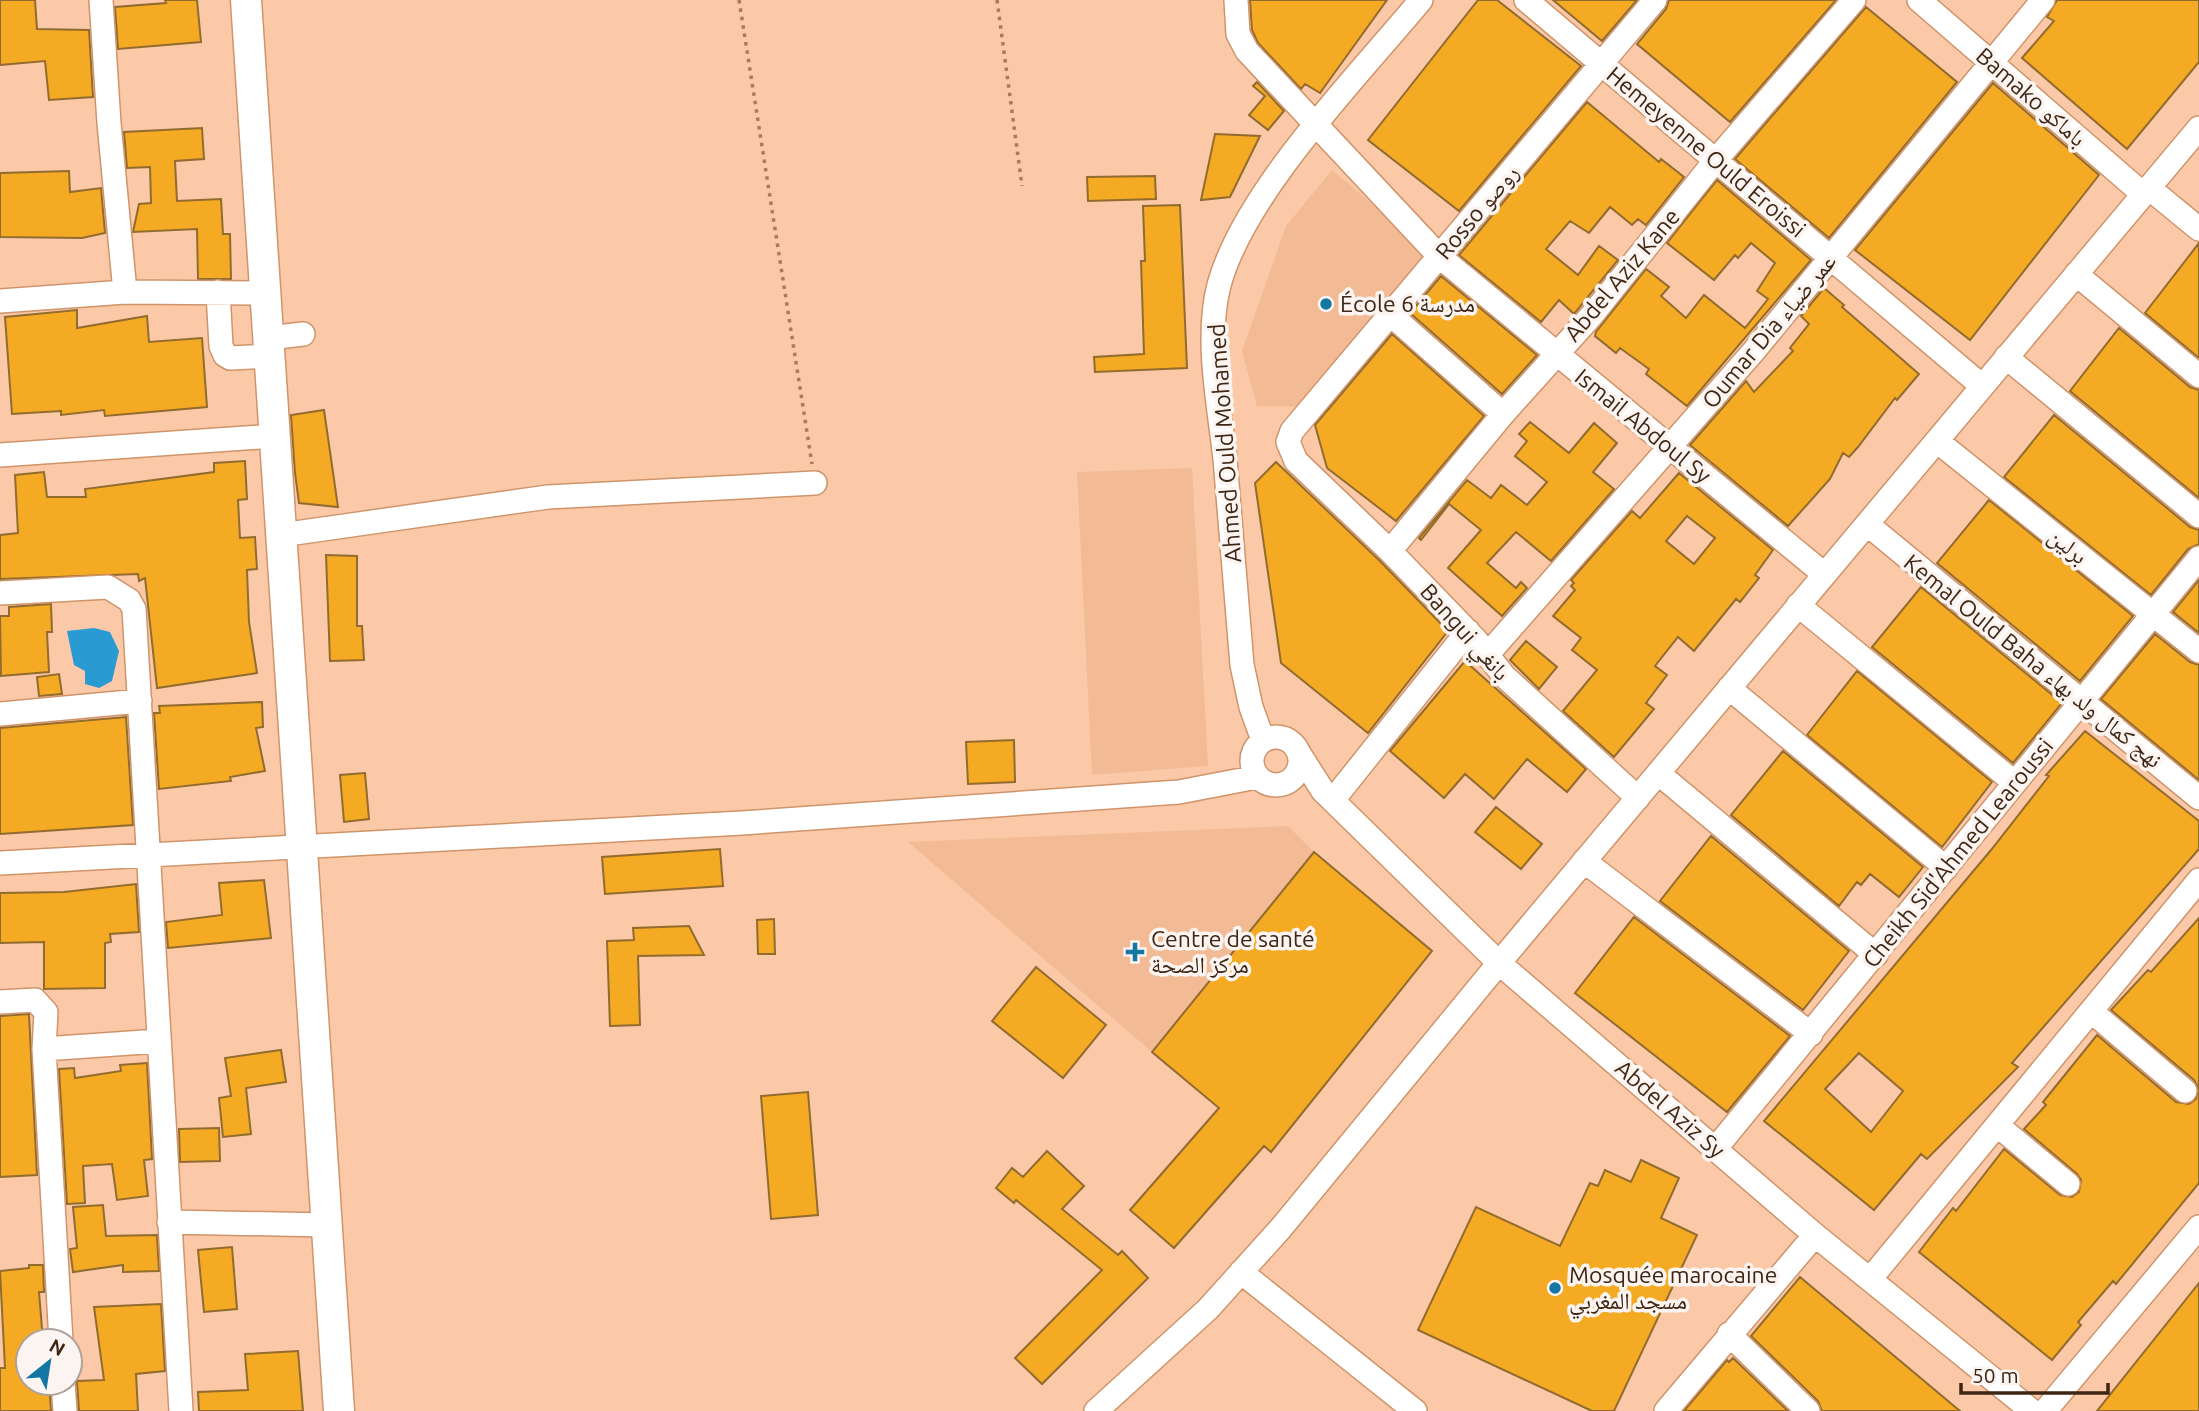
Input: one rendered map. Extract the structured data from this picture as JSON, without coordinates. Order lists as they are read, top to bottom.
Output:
{
  "streets": {
    "street": [
      "Bamako باماكو",
      "Hemeyenne Ould Eroissi",
      "Rosso روصو",
      "Abdel Aziz Kane",
      "Oumar Dia عمر ضياء",
      "Ismail Abdoul Sy",
      "Ahmed Ould Mohamed",
      "برلين",
      "Bangui بانغي",
      "Kemal Ould Baha نهج كمال ولد بهاء",
      "Cheikh Sid'Ahmed Learoussi",
      "Abdel Aziz Sy"
    ]
  },
  "crossings": [
    ["Bamako باماكو", "Oumar Dia عمر ضياء"],
    ["Hemeyenne Ould Eroissi", "Rosso روصو"],
    ["Hemeyenne Ould Eroissi", "Abdel Aziz Kane"],
    ["Hemeyenne Ould Eroissi", "Oumar Dia عمر ضياء"],
    ["Rosso روصو", "Ismail Abdoul Sy"],
    ["Rosso روصو", "Bangui بانغي"],
    ["Abdel Aziz Kane", "Ismail Abdoul Sy"],
    ["Abdel Aziz Kane", "Bangui بانغي"],
    ["Oumar Dia عمر ضياء", "Ismail Abdoul Sy"],
    ["Oumar Dia عمر ضياء", "Bangui بانغي"],
    ["Ismail Abdoul Sy", "Ahmed Ould Mohamed"],
    ["Ahmed Ould Mohamed", "Abdel Aziz Sy"],
    ["برلين", "Cheikh Sid'Ahmed Learoussi"],
    ["Kemal Ould Baha نهج كمال ولد بهاء", "Cheikh Sid'Ahmed Learoussi"],
    ["Cheikh Sid'Ahmed Learoussi", "Abdel Aziz Sy"]
  ],
  "places": {
    "other": ["École 6 مدرسة", "Mosquée marocaine مسجد المغربي"],
    "health": ["Centre de santé مركز الصحة"]
  },
  "scale_bar": "50 m",
  "north": "top right"
}
